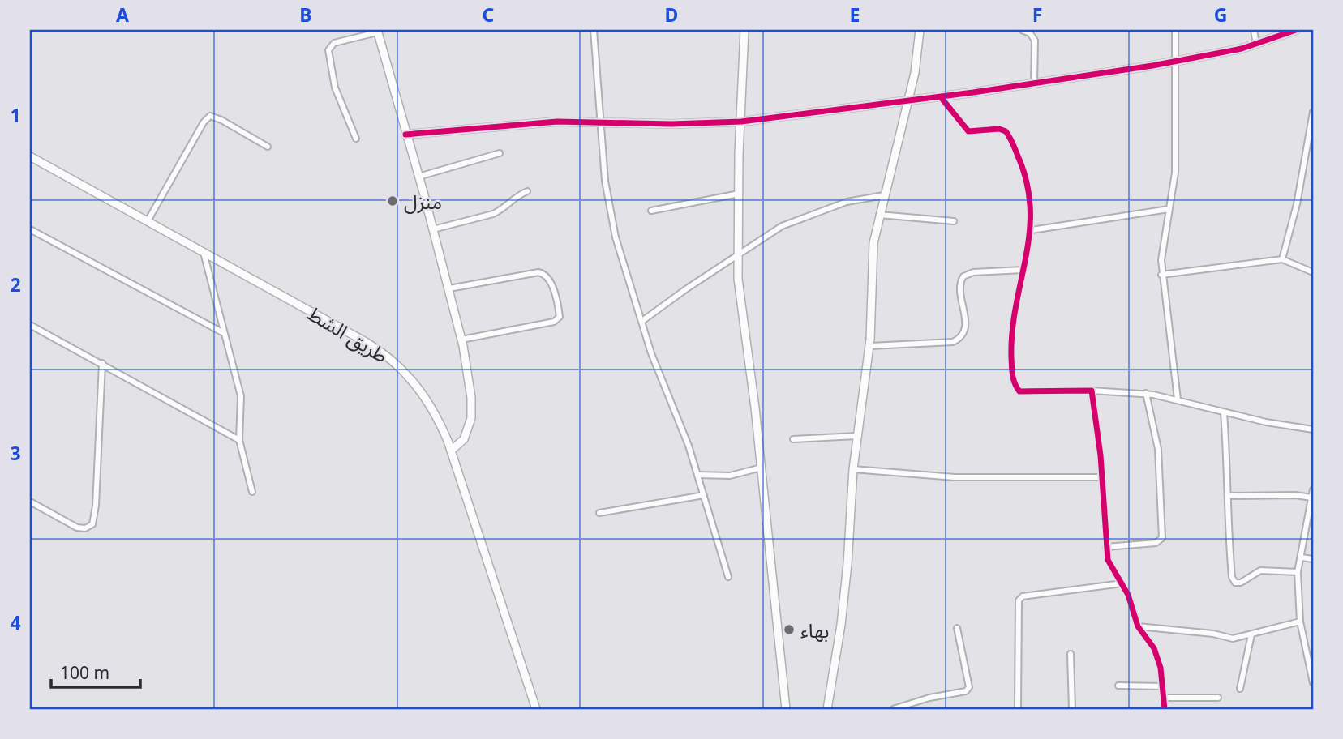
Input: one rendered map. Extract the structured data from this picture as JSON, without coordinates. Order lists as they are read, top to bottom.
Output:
{
  "streets": {
    "street": ["طريق الشط"]
  },
  "places": ["منزل", "بهاء"],
  "scale_bar": "100 m",
  "grid": {
    "columns": [
      "A",
      "B",
      "C",
      "D",
      "E",
      "F",
      "G"
    ],
    "rows": [
      "1",
      "2",
      "3",
      "4"
    ]
  }
}
